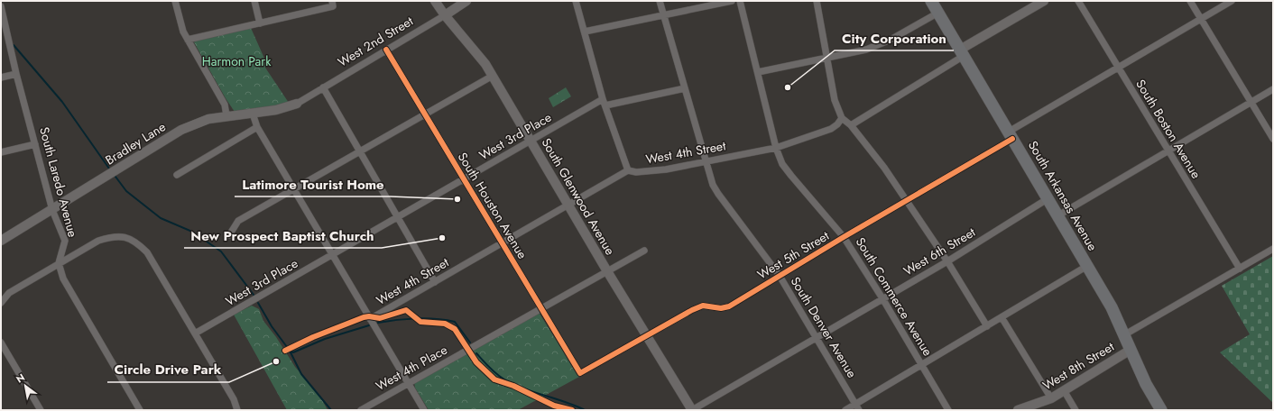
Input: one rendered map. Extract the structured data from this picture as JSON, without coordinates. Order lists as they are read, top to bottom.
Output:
{
  "streets": {
    "highway": ["South Arkansas Avenue"],
    "street": [
      "West 2nd Street",
      "South Boston Avenue",
      "West 3rd Place",
      "Bradley Lane",
      "West 4th Street",
      "South Laredo Avenue",
      "South Glenwood Avenue",
      "South Houston Avenue",
      "West 6th Street",
      "West 5th Street",
      "South Commerce Avenue",
      "South Denver Avenue",
      "West 8th Street",
      "West 4th Place"
    ]
  },
  "crossings": [
    ["West 2nd Street", "Bradley Lane"],
    ["West 2nd Street", "South Glenwood Avenue"],
    ["West 2nd Street", "South Houston Avenue"],
    ["South Boston Avenue", "West 5th Street"],
    ["West 3rd Place", "South Glenwood Avenue"],
    ["West 3rd Place", "South Houston Avenue"],
    ["West 3rd Place", "South Denver Avenue"],
    ["Bradley Lane", "South Laredo Avenue"],
    ["West 4th Street", "South Glenwood Avenue"],
    ["West 4th Street", "South Houston Avenue"],
    ["West 4th Street", "South Commerce Avenue"],
    ["West 4th Street", "South Denver Avenue"],
    ["South Arkansas Avenue", "West 6th Street"],
    ["South Arkansas Avenue", "West 5th Street"],
    ["South Arkansas Avenue", "West 8th Street"],
    ["South Glenwood Avenue", "West 6th Street"],
    ["South Glenwood Avenue", "West 5th Street"],
    ["South Glenwood Avenue", "West 4th Place"],
    ["South Houston Avenue", "West 5th Street"],
    ["South Houston Avenue", "West 4th Place"],
    ["West 6th Street", "South Commerce Avenue"],
    ["West 6th Street", "South Denver Avenue"],
    ["West 5th Street", "South Commerce Avenue"],
    ["West 5th Street", "South Denver Avenue"]
  ],
  "parks": ["Harmon Park"],
  "places": [
    "City Corporation",
    "Latimore Tourist Home",
    "New Prospect Baptist Church",
    "Circle Drive Park"
  ],
  "north": "top left"
}
